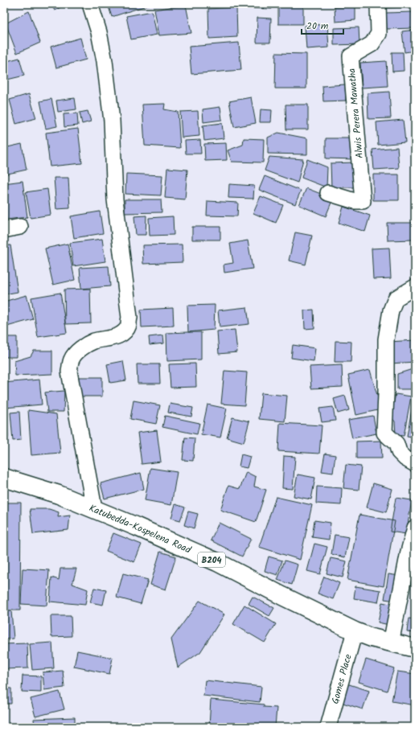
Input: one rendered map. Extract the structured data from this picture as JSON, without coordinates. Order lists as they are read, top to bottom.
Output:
{
  "streets": {
    "main road": ["Katubedda-Kospelena Road", "B204"],
    "street": ["Alwis Perera Mawatha", "Gomes Place"]
  },
  "crossings": [
    ["Katubedda-Kospelena Road", "Gomes Place"]
  ],
  "scale_bar": "20 m"
}
